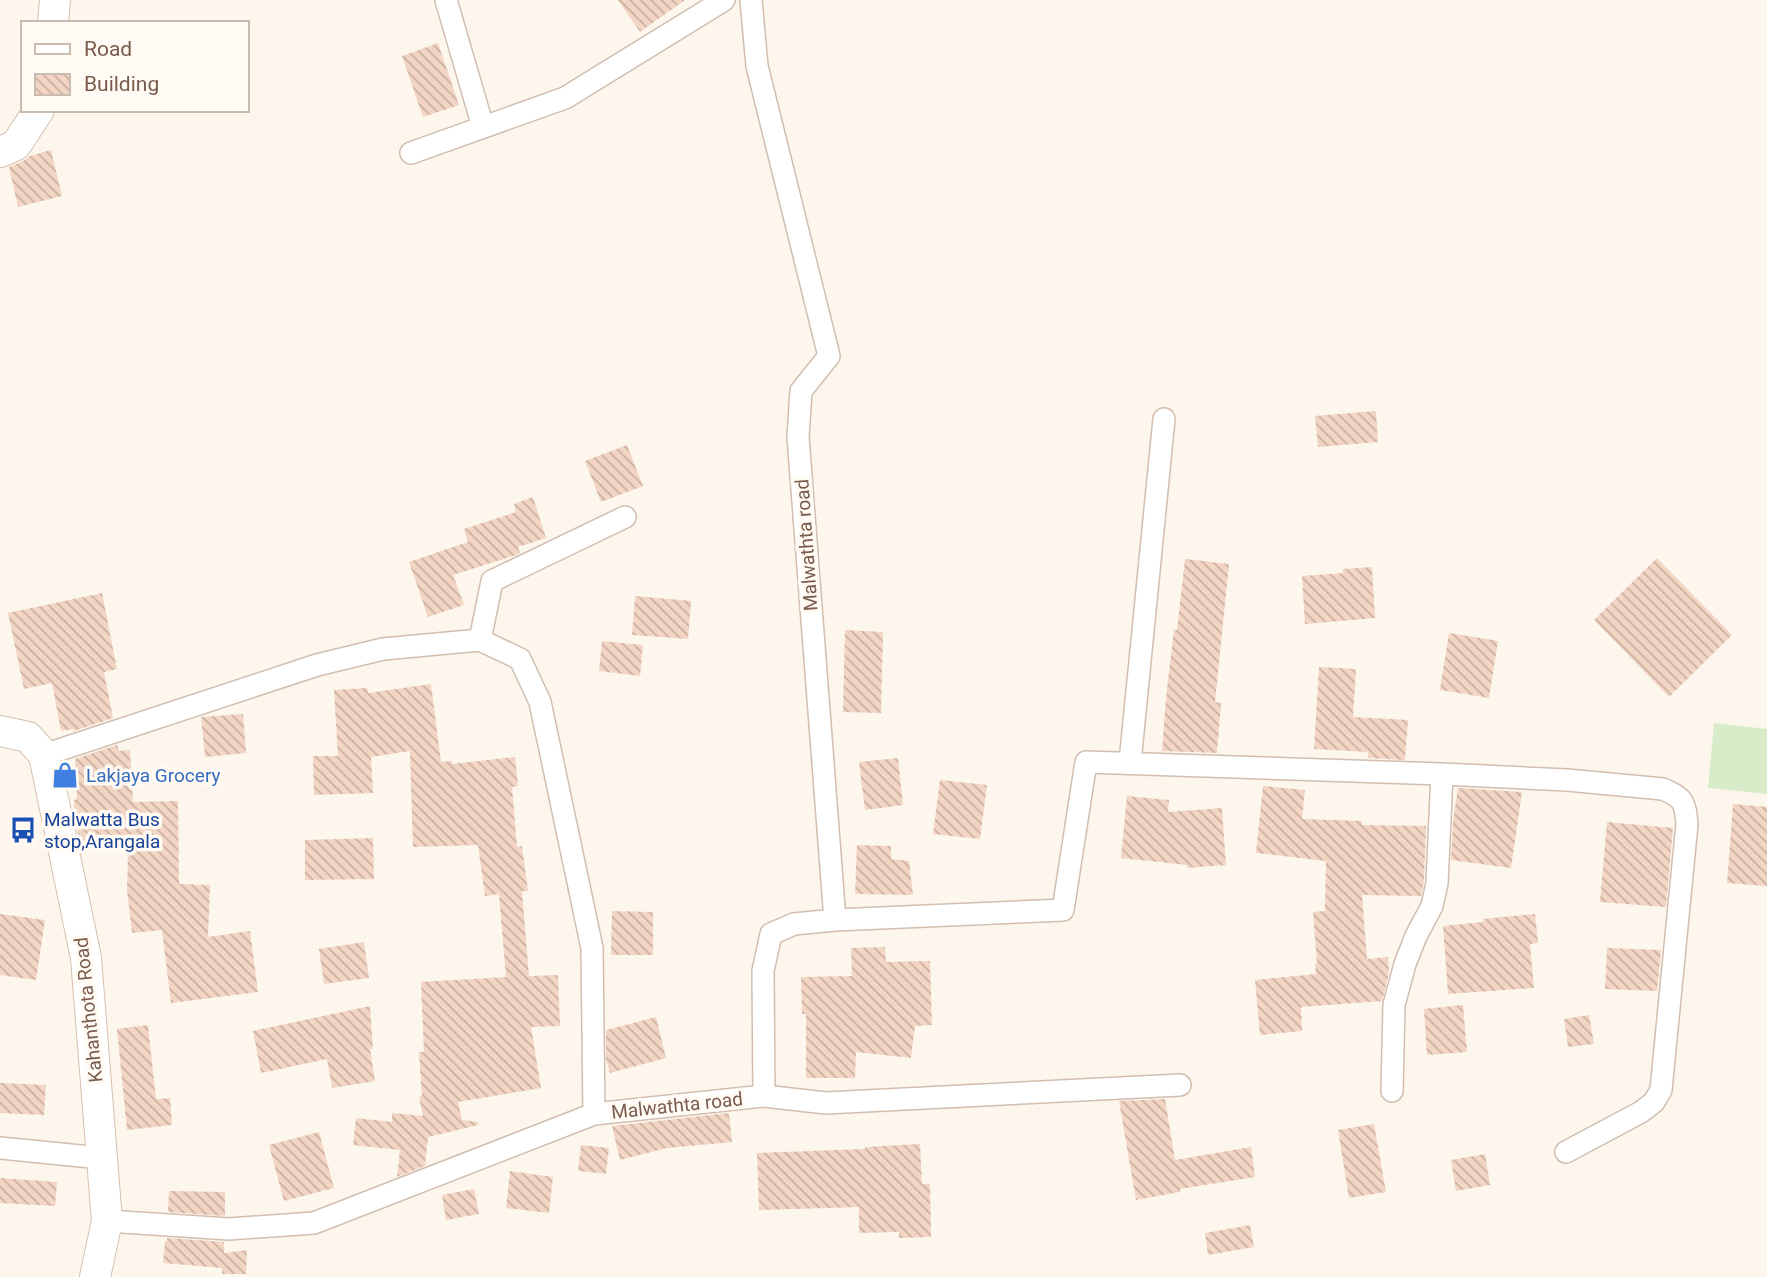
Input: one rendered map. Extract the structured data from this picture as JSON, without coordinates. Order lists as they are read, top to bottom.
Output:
{
  "streets": {
    "main road": ["Kahanthota Road"],
    "street": ["Malwathta road"]
  },
  "crossings": [
    ["Malwathta road", "Kahanthota Road"]
  ],
  "places": {
    "shop": ["Lakjaya Grocery"],
    "bus stop": ["Malwatta Bus stop,Arangala"]
  },
  "legend": ["Road", "Building"]
}
